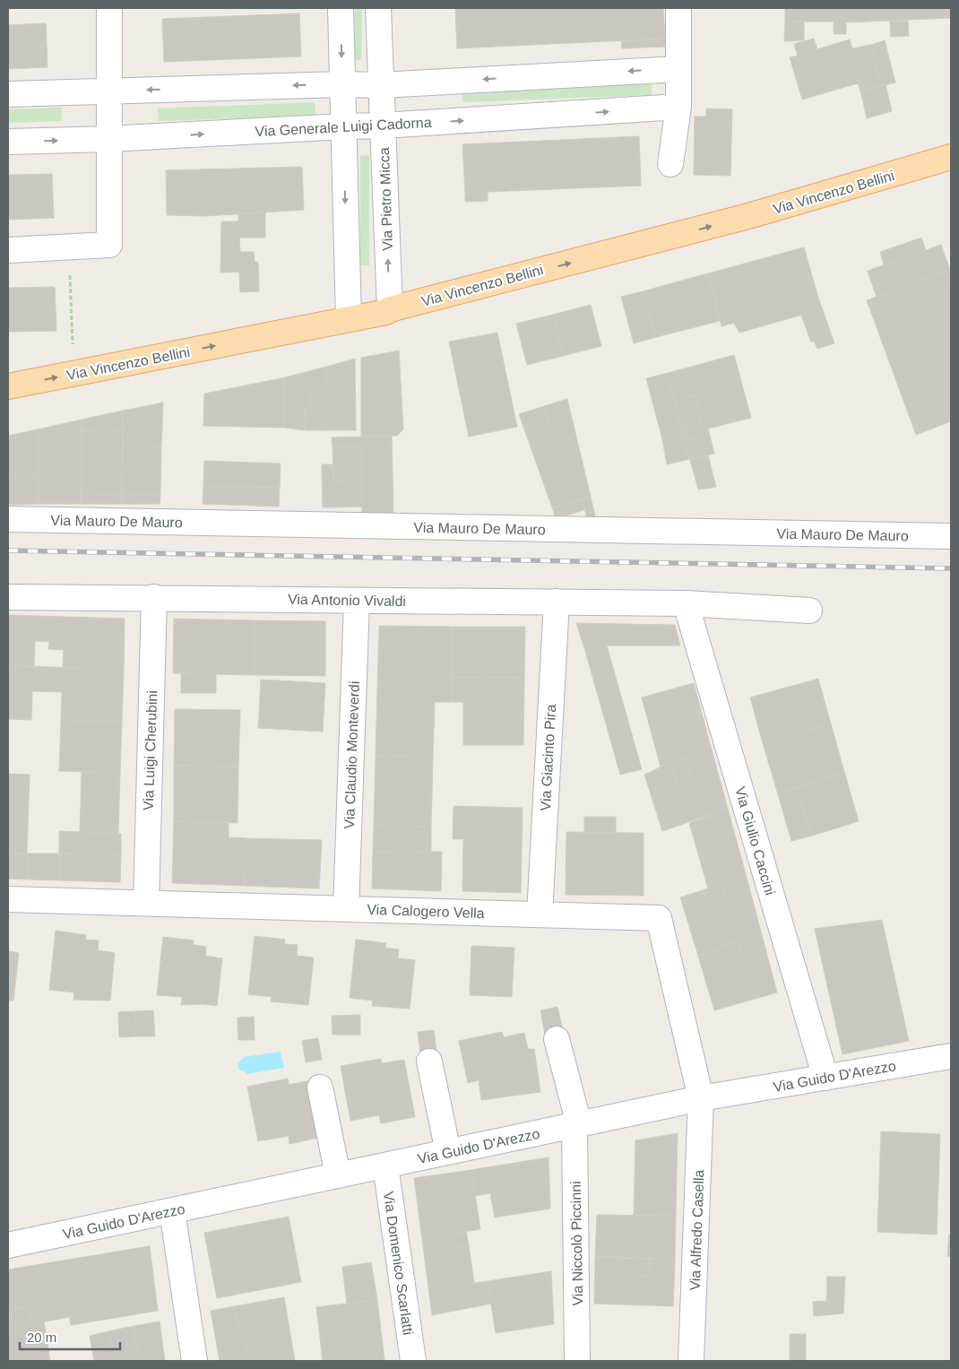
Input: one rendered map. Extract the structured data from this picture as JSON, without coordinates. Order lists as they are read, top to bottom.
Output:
{
  "streets": {
    "main road": ["Via Vincenzo Bellini"],
    "street": [
      "Via Generale Luigi Cadorna",
      "Via Pietro Micca",
      "Via Mauro De Mauro",
      "Via Antonio Vivaldi",
      "Via Luigi Cherubini",
      "Via Claudio Monteverdi",
      "Via Giacinto Pira",
      "Via Giulio Caccini",
      "Via Calogero Vella",
      "Via Guido D'Arezzo",
      "Via Alfredo Casella",
      "Via Niccolò Piccinni",
      "Via Domenico Scarlatti"
    ]
  },
  "crossings": [
    ["Via Generale Luigi Cadorna", "Via Pietro Micca"],
    ["Via Vincenzo Bellini", "Via Pietro Micca"],
    ["Via Antonio Vivaldi", "Via Luigi Cherubini"],
    ["Via Antonio Vivaldi", "Via Claudio Monteverdi"],
    ["Via Antonio Vivaldi", "Via Giacinto Pira"],
    ["Via Antonio Vivaldi", "Via Giulio Caccini"],
    ["Via Luigi Cherubini", "Via Calogero Vella"],
    ["Via Claudio Monteverdi", "Via Calogero Vella"],
    ["Via Giacinto Pira", "Via Calogero Vella"],
    ["Via Giulio Caccini", "Via Guido D'Arezzo"],
    ["Via Calogero Vella", "Via Guido D'Arezzo"],
    ["Via Calogero Vella", "Via Alfredo Casella"],
    ["Via Guido D'Arezzo", "Via Alfredo Casella"],
    ["Via Guido D'Arezzo", "Via Niccolò Piccinni"],
    ["Via Guido D'Arezzo", "Via Domenico Scarlatti"]
  ],
  "one_way": ["Via Vincenzo Bellini"],
  "scale_bar": "20 m"
}
